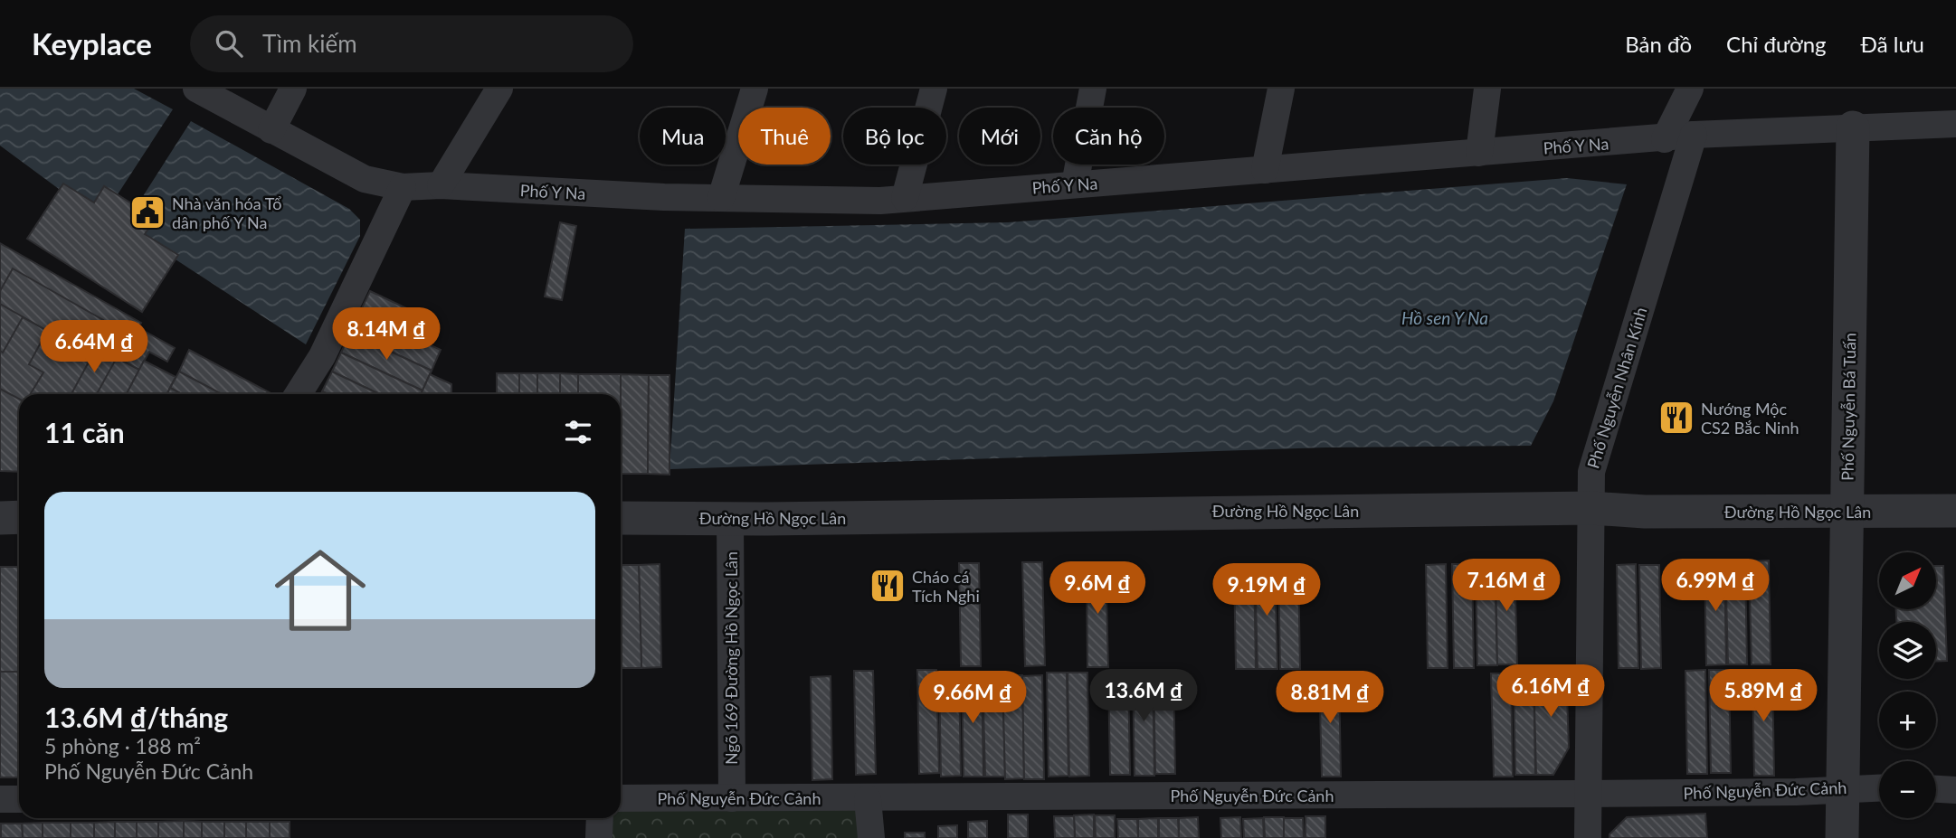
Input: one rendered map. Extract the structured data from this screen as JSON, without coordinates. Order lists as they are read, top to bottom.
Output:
{
  "streets": {
    "street": [
      "Phố Y Na",
      "Phố Nguyễn Nhân Kính",
      "Phố Nguyễn Bá Tuấn",
      "Đường Hồ Ngọc Lân",
      "Ngõ 169 Đường Hồ Ngọc Lân",
      "Phố Nguyễn Đức Cảnh"
    ]
  },
  "crossings": [
    ["Phố Y Na", "Phố Nguyễn Nhân Kính"],
    ["Phố Y Na", "Phố Nguyễn Bá Tuấn"],
    ["Phố Nguyễn Nhân Kính", "Đường Hồ Ngọc Lân"],
    ["Phố Nguyễn Nhân Kính", "Phố Nguyễn Đức Cảnh"],
    ["Phố Nguyễn Bá Tuấn", "Đường Hồ Ngọc Lân"],
    ["Phố Nguyễn Bá Tuấn", "Phố Nguyễn Đức Cảnh"],
    ["Đường Hồ Ngọc Lân", "Ngõ 169 Đường Hồ Ngọc Lân"],
    ["Ngõ 169 Đường Hồ Ngọc Lân", "Phố Nguyễn Đức Cảnh"]
  ],
  "water": ["Hồ sen Y Na"],
  "places": {
    "public building": ["Nhà văn hóa Tổ dân phố Y Na"],
    "restaurant": ["Nướng Mộc CS2 Bắc Ninh", "Cháo cá Tích Nghi"]
  },
  "north": "top right",
  "page": {
    "header": "Keyplace",
    "search": "Tìm kiếm",
    "nav": ["Bản đồ", "Chỉ đường", "Đã lưu"],
    "chip": [
      "Mua",
      "Thuê",
      "Bộ lọc",
      "Mới",
      "Căn hộ"
    ],
    "price": [
      "8.14M ₫",
      "6.64M ₫",
      "7.16M ₫",
      "6.99M ₫",
      "9.6M ₫",
      "9.19M ₫",
      "6.16M ₫",
      "13.6M ₫",
      "5.89M ₫",
      "9.66M ₫",
      "8.81M ₫"
    ],
    "heading": "11 căn",
    "list": [
      {
        "name": "13.6M ₫/tháng",
        "note": "5 phòng · 188 m² · Phố Nguyễn Đức Cảnh"
      }
    ],
    "map_buttons": ["+", "−"]
  }
}
